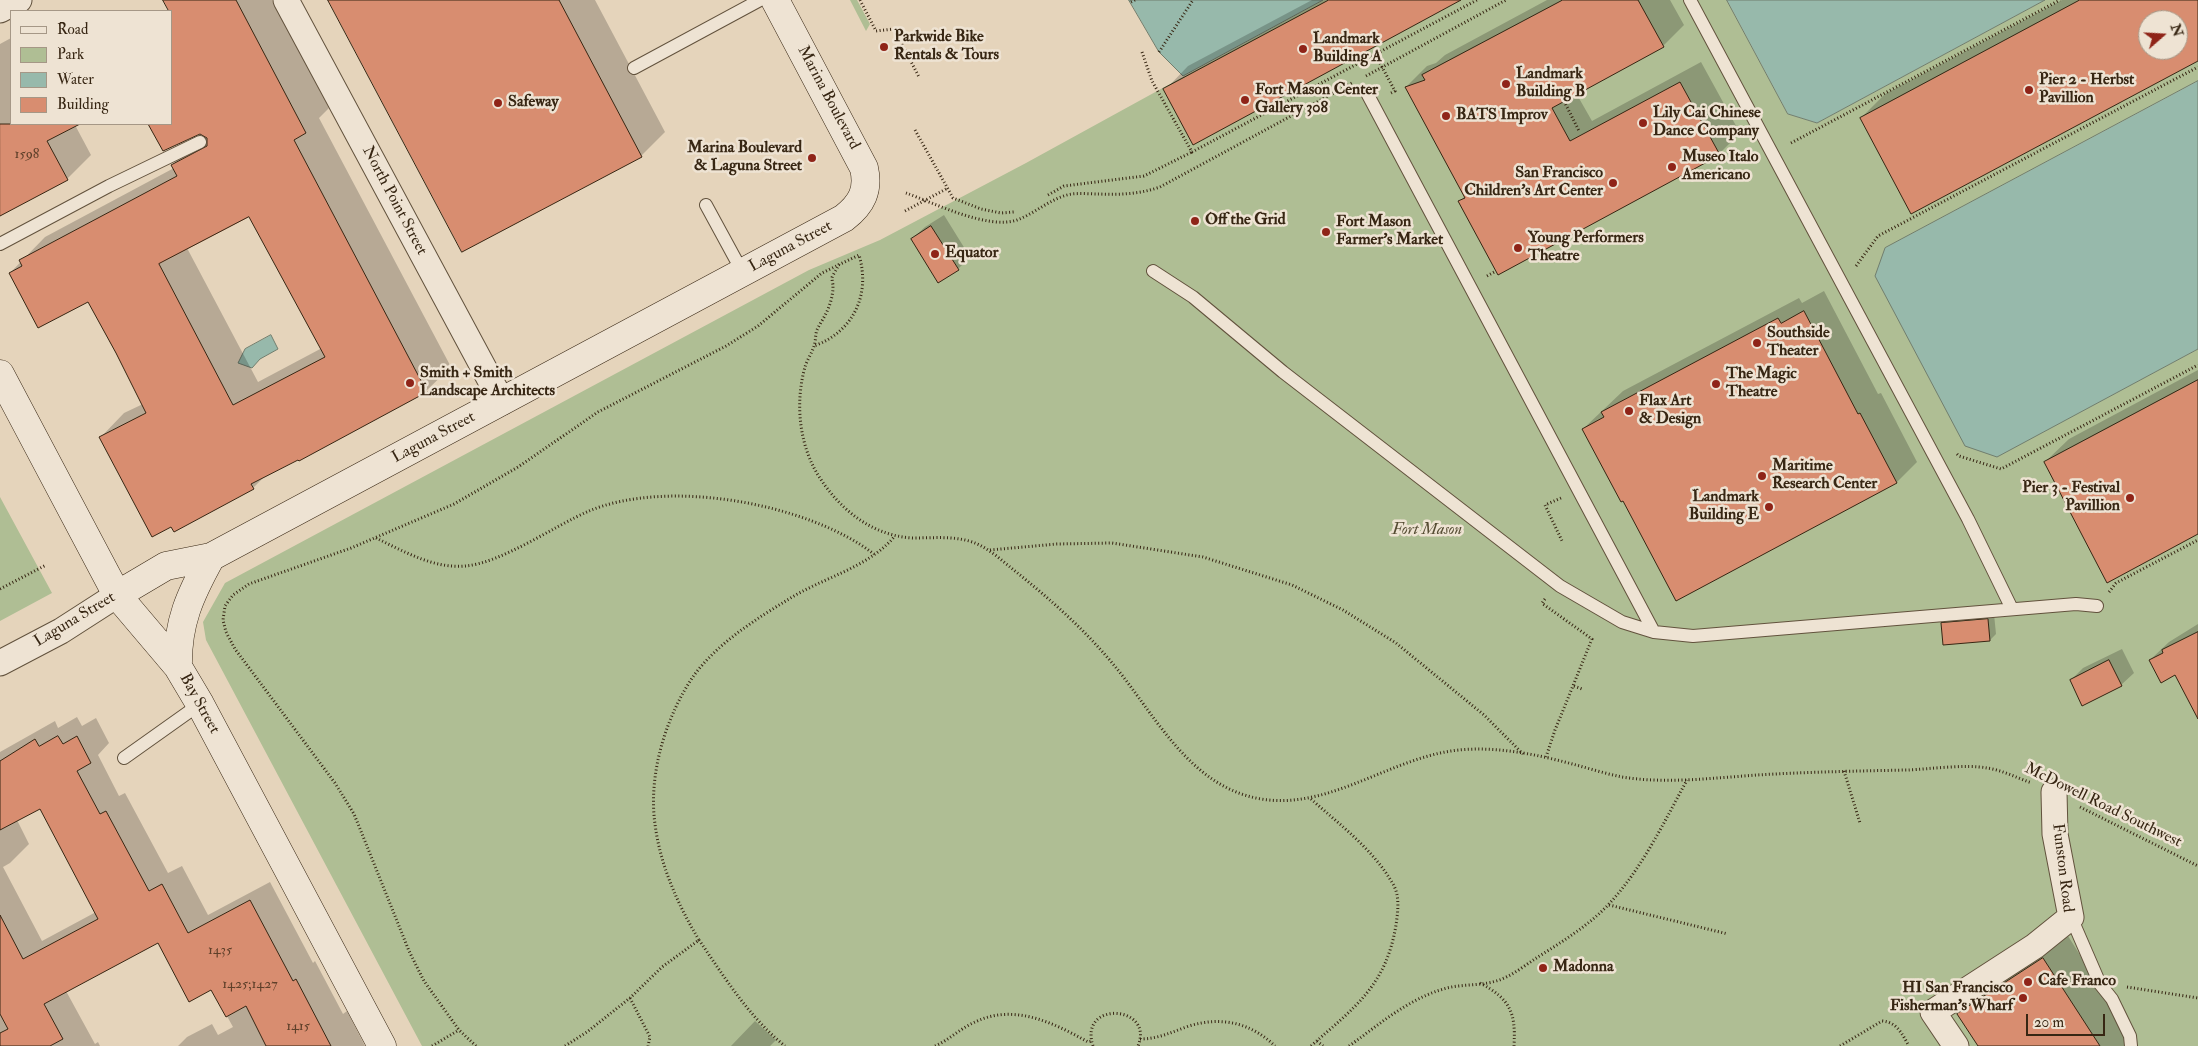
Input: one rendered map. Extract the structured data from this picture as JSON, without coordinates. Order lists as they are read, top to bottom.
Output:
{
  "streets": {
    "main road": ["Marina Boulevard", "Laguna Street", "Bay Street"],
    "street": ["North Point Street", "Funston Road"],
    "path": ["McDowell Road Southwest"]
  },
  "crossings": [
    ["Marina Boulevard", "Laguna Street"],
    ["North Point Street", "Laguna Street"],
    ["Laguna Street", "Bay Street"],
    ["McDowell Road Southwest", "Funston Road"]
  ],
  "parks": ["Fort Mason"],
  "places": [
    "Parkwide Bike Rentals & Tours",
    "Landmark Building A",
    "Landmark Building B",
    "Pier 2 - Herbst Pavillion",
    "Fort Mason Center Gallery 308",
    "Safeway",
    "BATS Improv",
    "Lily Cai Chinese Dance Company",
    "Marina Boulevard & Laguna Street",
    "Museo Italo Americano",
    "San Francisco Children's Art Center",
    "Off the Grid",
    "Fort Mason Farmer's Market",
    "Young Performers Theatre",
    "Equator",
    "Southside Theater",
    "Smith + Smith Landscape Architects",
    "The Magic Theatre",
    "Flax Art & Design",
    "Maritime Research Center",
    "Pier 3 - Festival Pavillion",
    "Landmark Building E",
    "Madonna",
    "Cafe Franco",
    "HI San Francisco Fisherman's Wharf"
  ],
  "house_numbers": [
    "1598",
    "1435",
    "1425;1427",
    "1415"
  ],
  "legend": [
    "Road",
    "Park",
    "Water",
    "Building"
  ],
  "scale_bar": "20 m",
  "north": "right"
}
